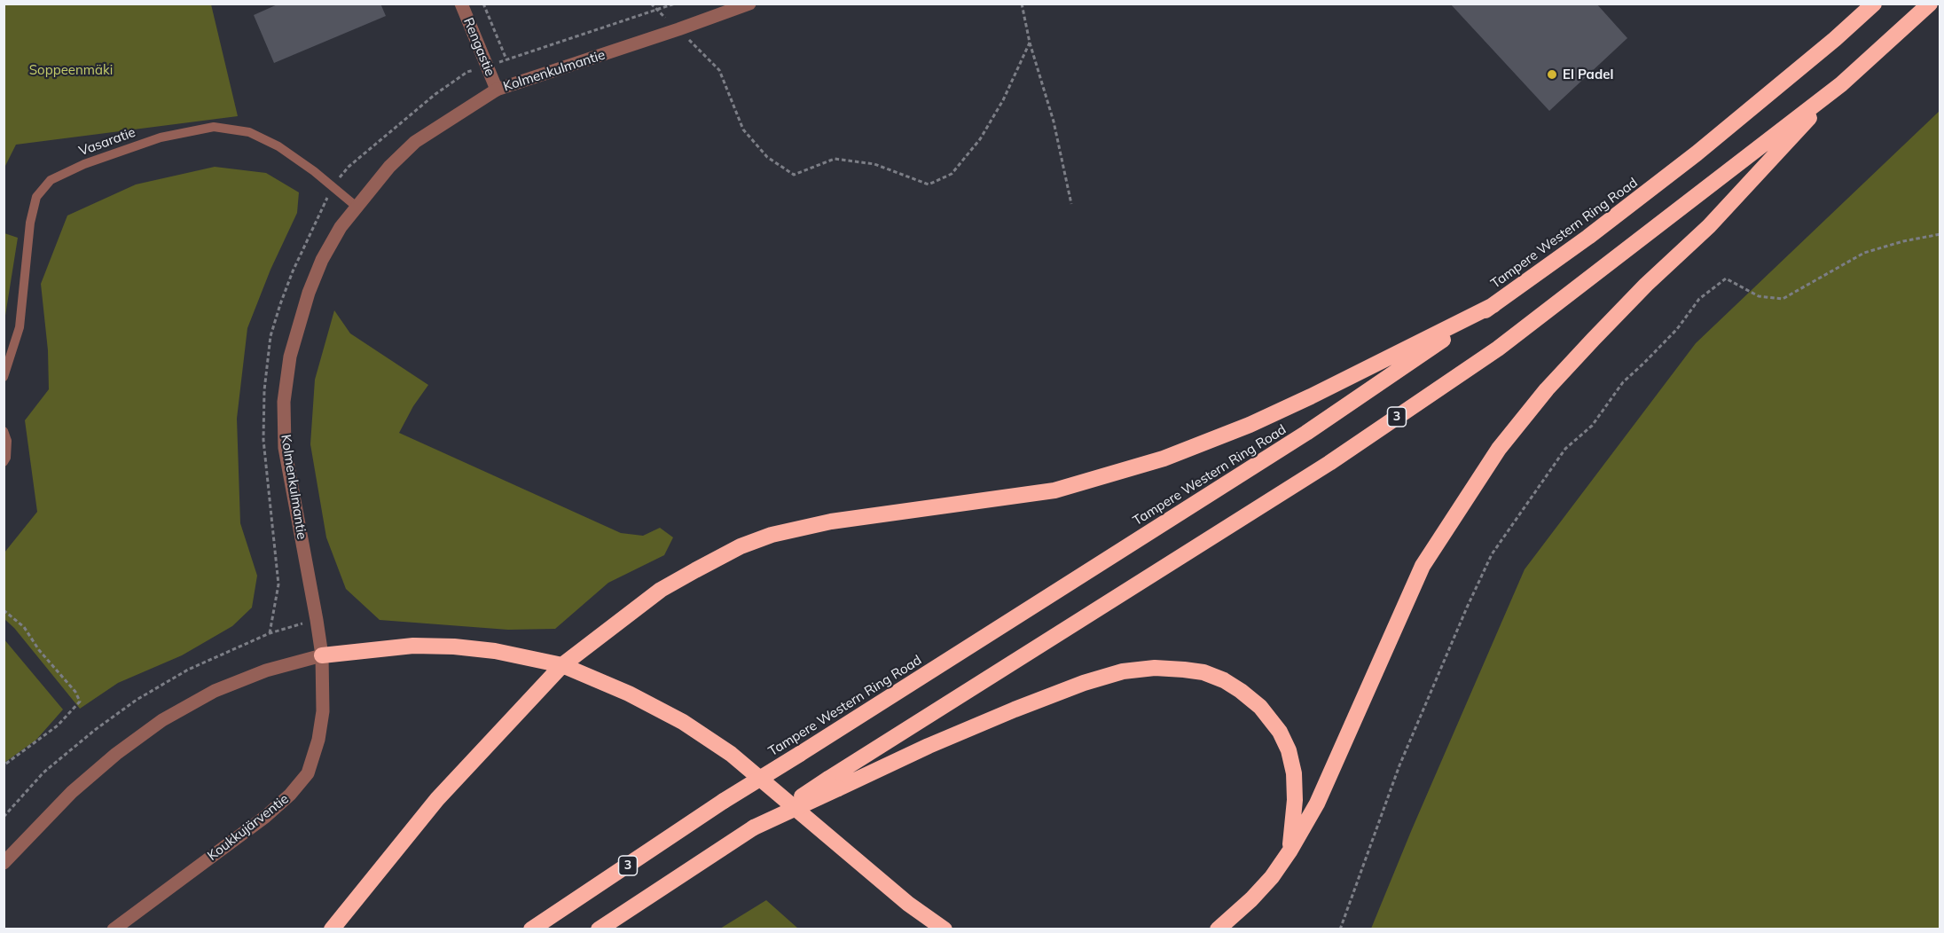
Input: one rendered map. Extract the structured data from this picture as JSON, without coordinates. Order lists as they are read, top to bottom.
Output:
{
  "streets": {
    "highway": ["Tampere Western Ring Road", "3"],
    "street": ["Rengastie", "Kolmenkulmantie", "Koukkujärventie"],
    "lane": ["Vasaratie"]
  },
  "crossings": [
    ["Rengastie", "Kolmenkulmantie"],
    ["Kolmenkulmantie", "Vasaratie"],
    ["Kolmenkulmantie", "Koukkujärventie"]
  ],
  "parks": ["Soppeenmäki"],
  "places": ["El Padel"]
}
